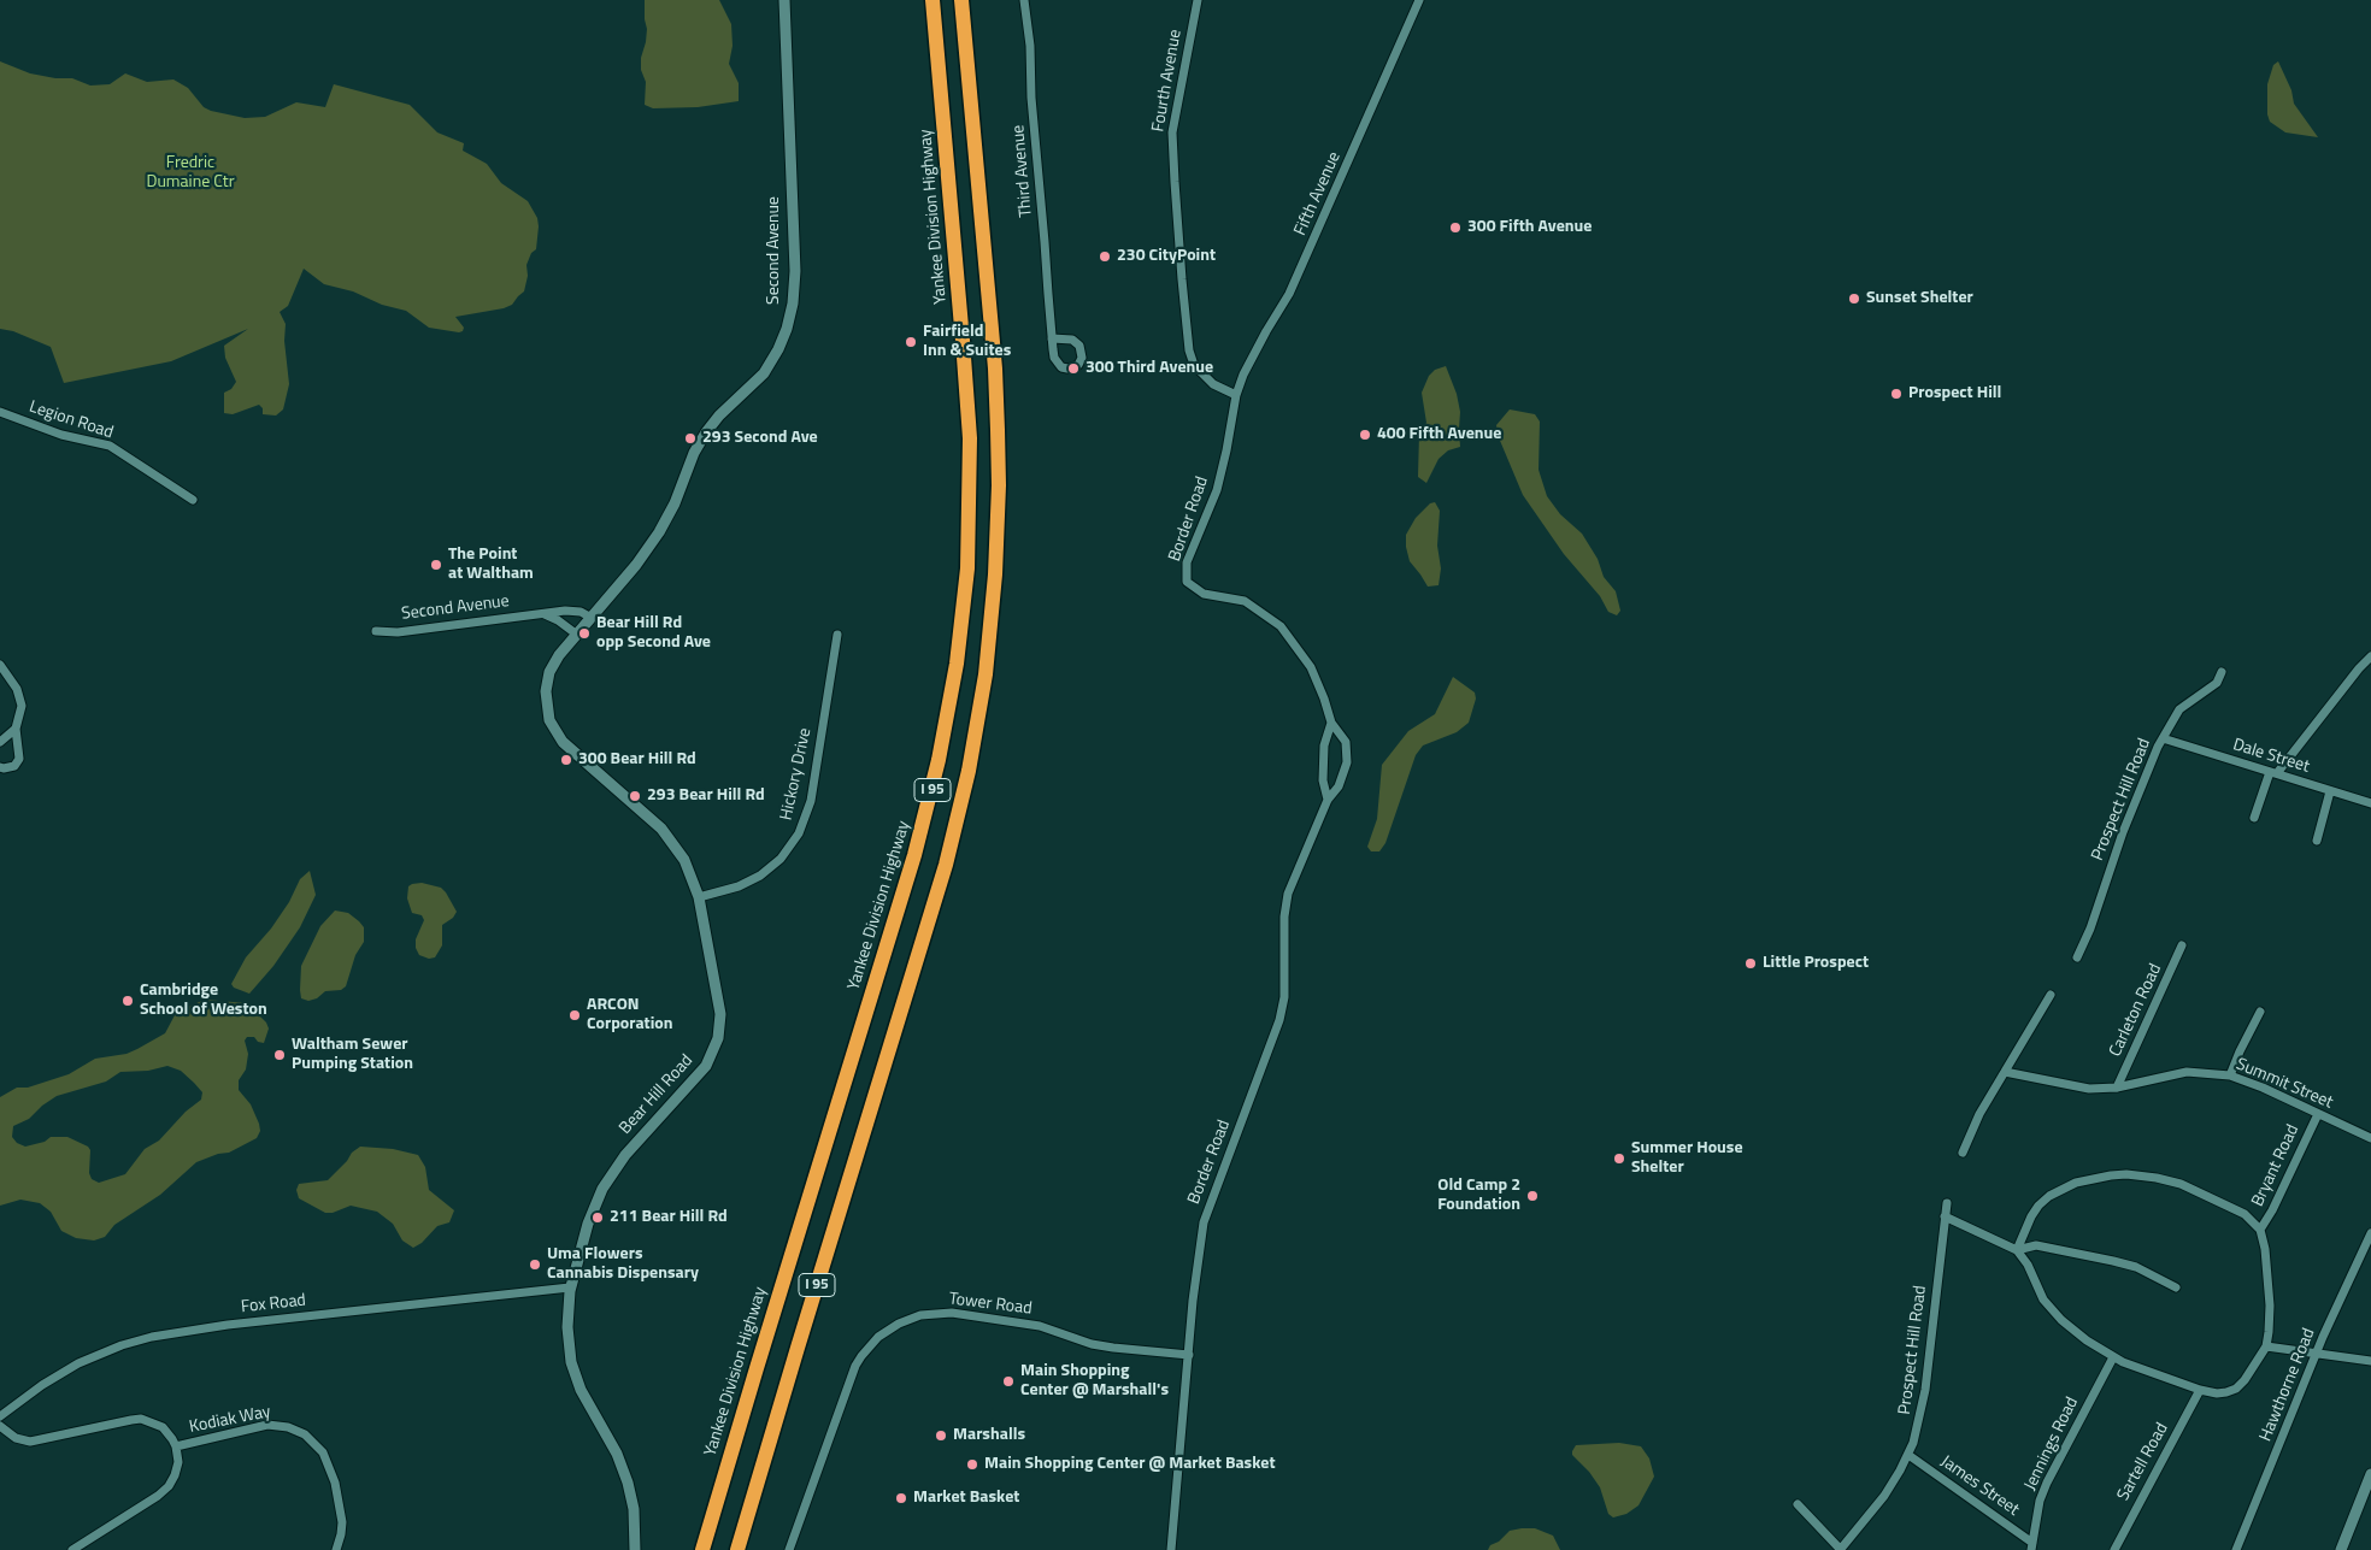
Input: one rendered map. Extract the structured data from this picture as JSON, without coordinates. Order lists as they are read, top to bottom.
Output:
{
  "streets": {
    "highway": ["Yankee Division Highway", "I 95"],
    "street": [
      "Fourth Avenue",
      "Third Avenue",
      "Fifth Avenue",
      "Second Avenue",
      "Legion Road",
      "Border Road",
      "Dale Street",
      "Hickory Drive",
      "Prospect Hill Road",
      "Carleton Road",
      "Summit Street",
      "Bear Hill Road",
      "Bryant Road",
      "Fox Road",
      "Tower Road",
      "Hawthorne Road",
      "Kodiak Way",
      "Jennings Road",
      "Sartell Road",
      "James Street"
    ]
  },
  "crossings": [
    ["Fourth Avenue", "Fifth Avenue"],
    ["Fourth Avenue", "Border Road"],
    ["Fifth Avenue", "Border Road"],
    ["Second Avenue", "Bear Hill Road"],
    ["Border Road", "Tower Road"],
    ["Dale Street", "Prospect Hill Road"],
    ["Hickory Drive", "Bear Hill Road"],
    ["Prospect Hill Road", "James Street"],
    ["Carleton Road", "Summit Street"],
    ["Summit Street", "Bryant Road"],
    ["Bear Hill Road", "Fox Road"],
    ["Jennings Road", "James Street"]
  ],
  "parks": ["Fredric Dumaine Ctr"],
  "places": [
    "300 Fifth Avenue",
    "230 CityPoint",
    "Sunset Shelter",
    "Fairfield Inn & Suites",
    "300 Third Avenue",
    "Prospect Hill",
    "400 Fifth Avenue",
    "293 Second Ave",
    "The Point at Waltham",
    "Bear Hill Rd opp Second Ave",
    "300 Bear Hill Rd",
    "293 Bear Hill Rd",
    "Little Prospect",
    "Cambridge School of Weston",
    "ARCON Corporation",
    "Waltham Sewer Pumping Station",
    "Summer House Shelter",
    "Old Camp 2 Foundation",
    "211 Bear Hill Rd",
    "Uma Flowers Cannabis Dispensary",
    "Main Shopping Center @ Marshall's",
    "Marshalls",
    "Main Shopping Center @ Market Basket",
    "Market Basket"
  ]
}
